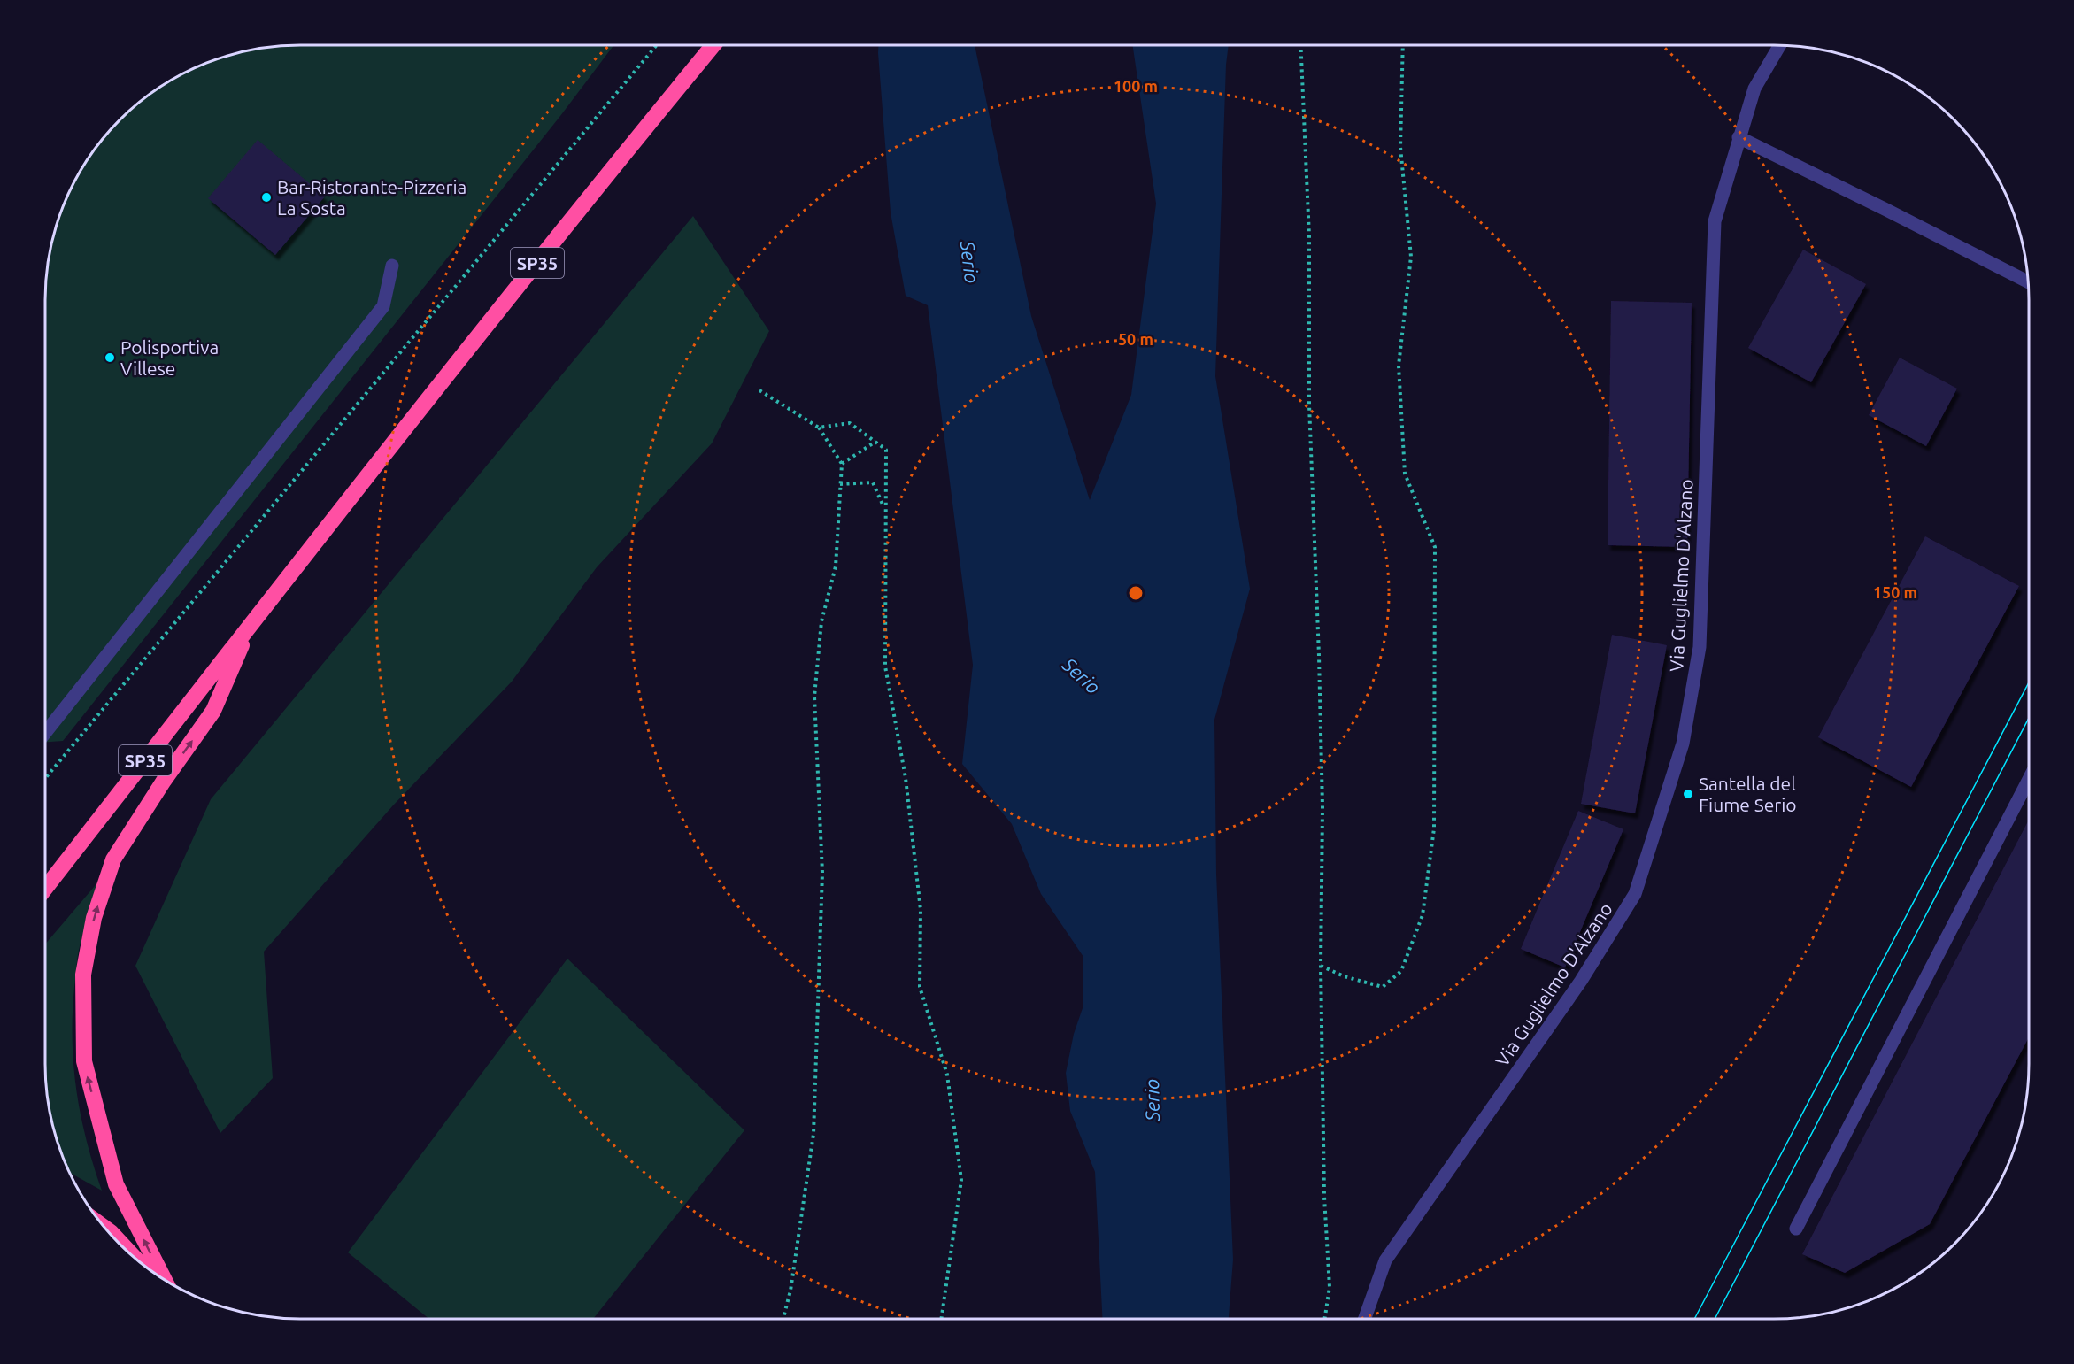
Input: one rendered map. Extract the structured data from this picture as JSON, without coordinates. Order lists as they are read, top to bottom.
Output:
{
  "streets": {
    "highway": ["SP35"],
    "street": ["Via Guglielmo D'Alzano"]
  },
  "water": ["Serio"],
  "places": ["Bar-Ristorante-Pizzeria La Sosta", "Polisportiva Villese", "Santella del Fiume Serio"],
  "rings": ["100 m", "50 m", "150 m"]
}
